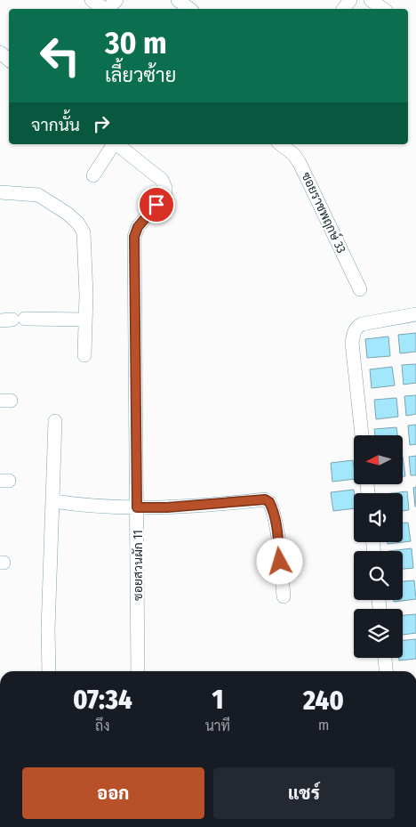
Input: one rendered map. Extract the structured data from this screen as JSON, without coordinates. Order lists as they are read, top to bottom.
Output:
{
  "streets": {
    "street": ["ซอยราชพฤกษ์ 33", "ซอยสวนผัก 11"]
  },
  "north": "left",
  "page": {
    "turn": ["30 m", "เลี้ยวซ้าย"],
    "then": "จากนั้น",
    "eta": [
      "07:34",
      "ถึง",
      "1",
      "นาที",
      "240",
      "m"
    ],
    "buttons": ["ออก", "แชร์"]
  }
}
